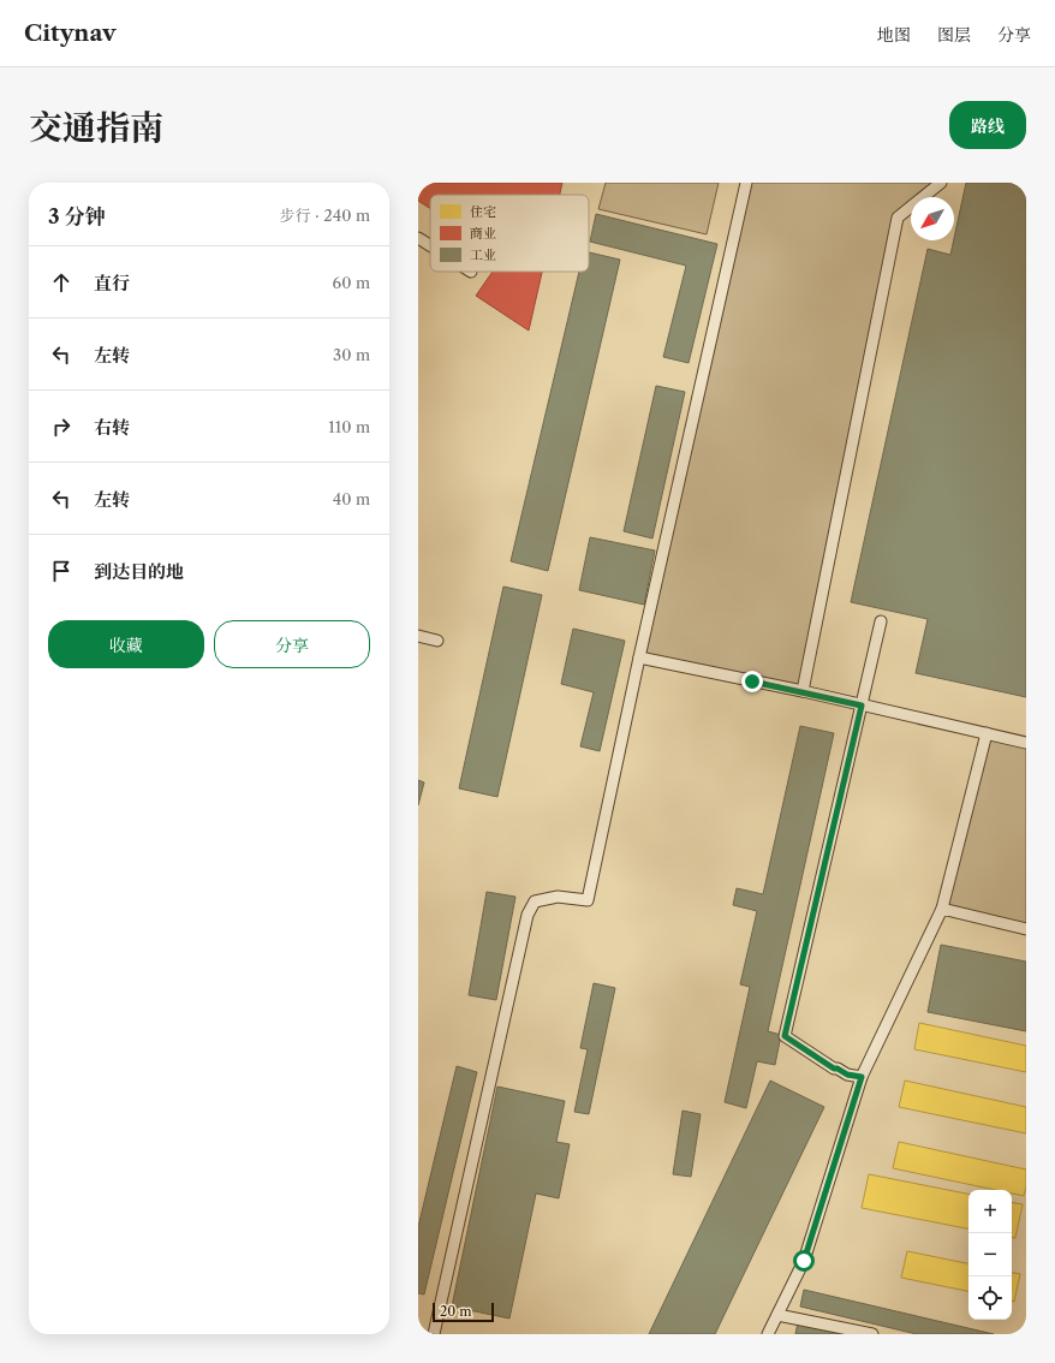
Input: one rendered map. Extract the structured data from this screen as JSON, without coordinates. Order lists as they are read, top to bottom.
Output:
{
  "legend": ["住宅", "商业", "工业"],
  "scale_bar": "20 m",
  "north": "bottom left",
  "page": {
    "header": "Citynav",
    "nav": ["地图", "图层", "分享"],
    "title": "交通指南",
    "buttons": [
      "路线",
      ["收藏", "分享"]
    ],
    "heading": ["3 分钟", "步行 · 240 m"],
    "list": [
      ["直行", "60 m"],
      ["左转", "30 m"],
      ["右转", "110 m"],
      ["左转", "40 m"],
      "到达目的地"
    ],
    "map_buttons": ["+", "−"],
    "scale": "20 m"
  }
}
